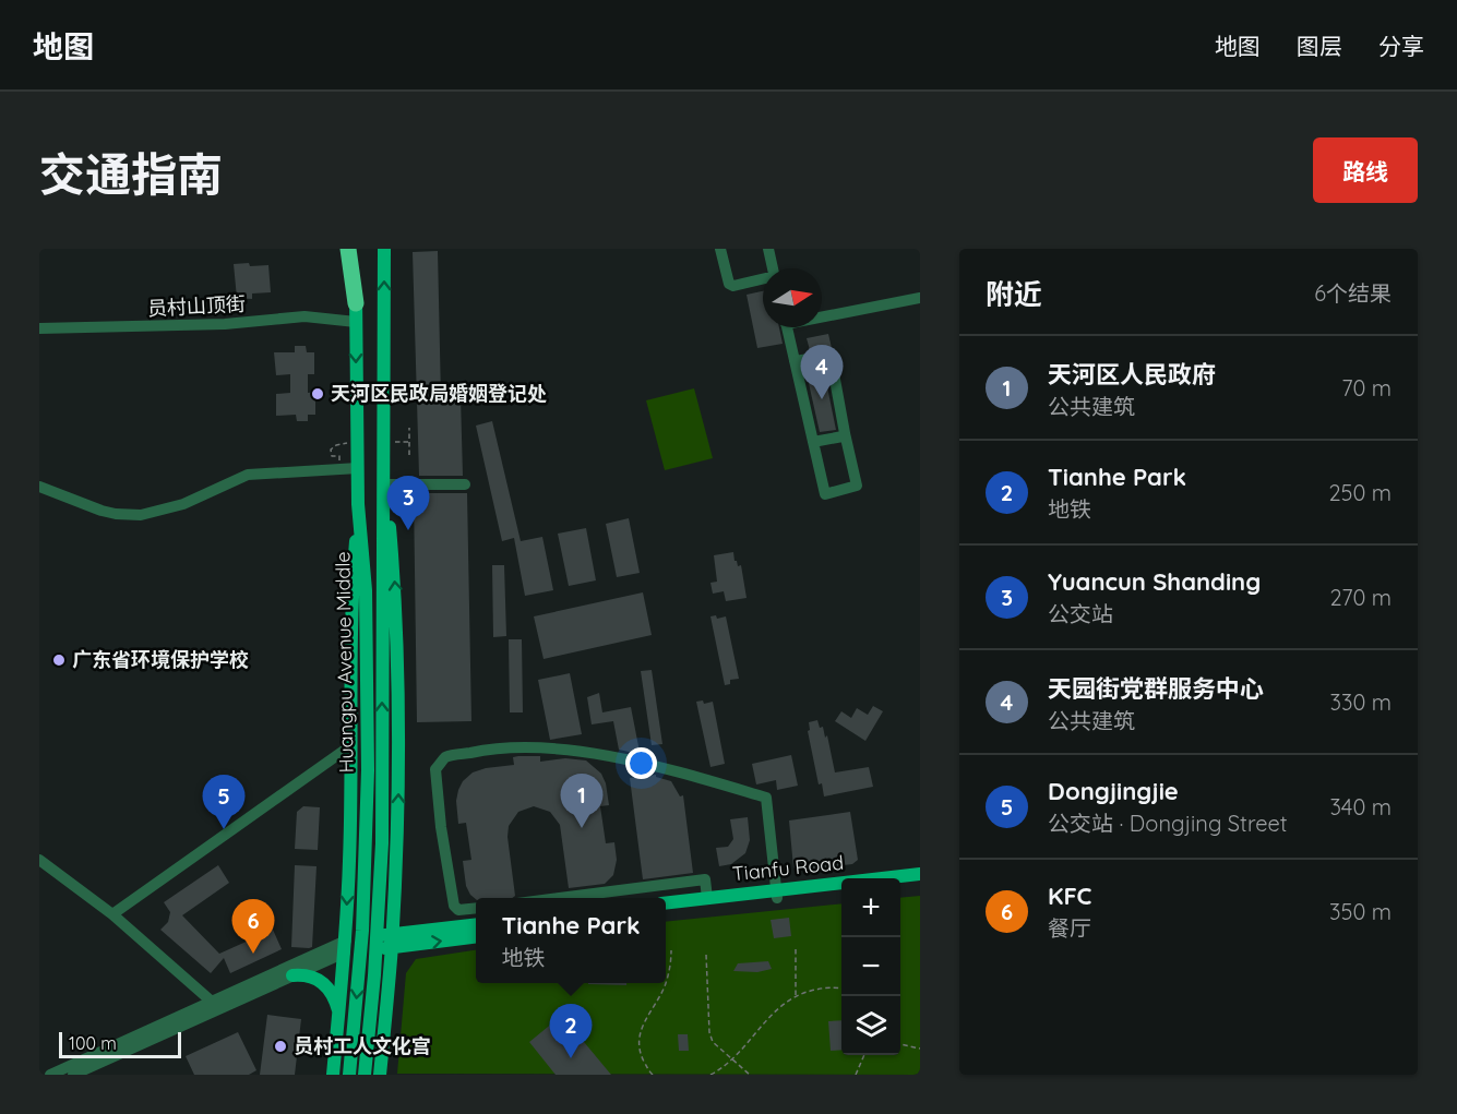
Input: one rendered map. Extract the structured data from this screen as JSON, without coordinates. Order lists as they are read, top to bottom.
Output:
{
  "streets": {
    "main road": ["Huangpu Avenue Middle", "Tianfu Road"],
    "street": ["员村山顶街"]
  },
  "crossings": [
    ["员村山顶街", "Huangpu Avenue Middle"]
  ],
  "places": ["天河区民政局婚姻登记处", "广东省环境保护学校", "员村工人文化宫"],
  "scale_bar": "100 m",
  "north": "right",
  "page": {
    "header": "地图",
    "nav": ["地图", "图层", "分享"],
    "title": "交通指南",
    "buttons": "路线",
    "heading": ["附近", "6个结果"],
    "list": [
      {
        "mark": "1",
        "name": "天河区人民政府",
        "note": "公共建筑",
        "value": "70 m"
      },
      {
        "mark": "2",
        "name": "Tianhe Park",
        "note": "地铁",
        "value": "250 m"
      },
      {
        "mark": "3",
        "name": "Yuancun Shanding",
        "note": "公交站",
        "value": "270 m"
      },
      {
        "mark": "4",
        "name": "天园街党群服务中心",
        "note": "公共建筑",
        "value": "330 m"
      },
      {
        "mark": "5",
        "name": "Dongjingjie",
        "note": "公交站 · Dongjing Street",
        "value": "340 m"
      },
      {
        "mark": "6",
        "name": "KFC",
        "note": "餐厅",
        "value": "350 m"
      }
    ],
    "pins": [
      "4",
      "3",
      "1",
      "5",
      "6",
      "2"
    ],
    "map_buttons": ["+", "−"],
    "popup": ["Tianhe Park", "地铁"],
    "scale": "100 m"
  }
}
